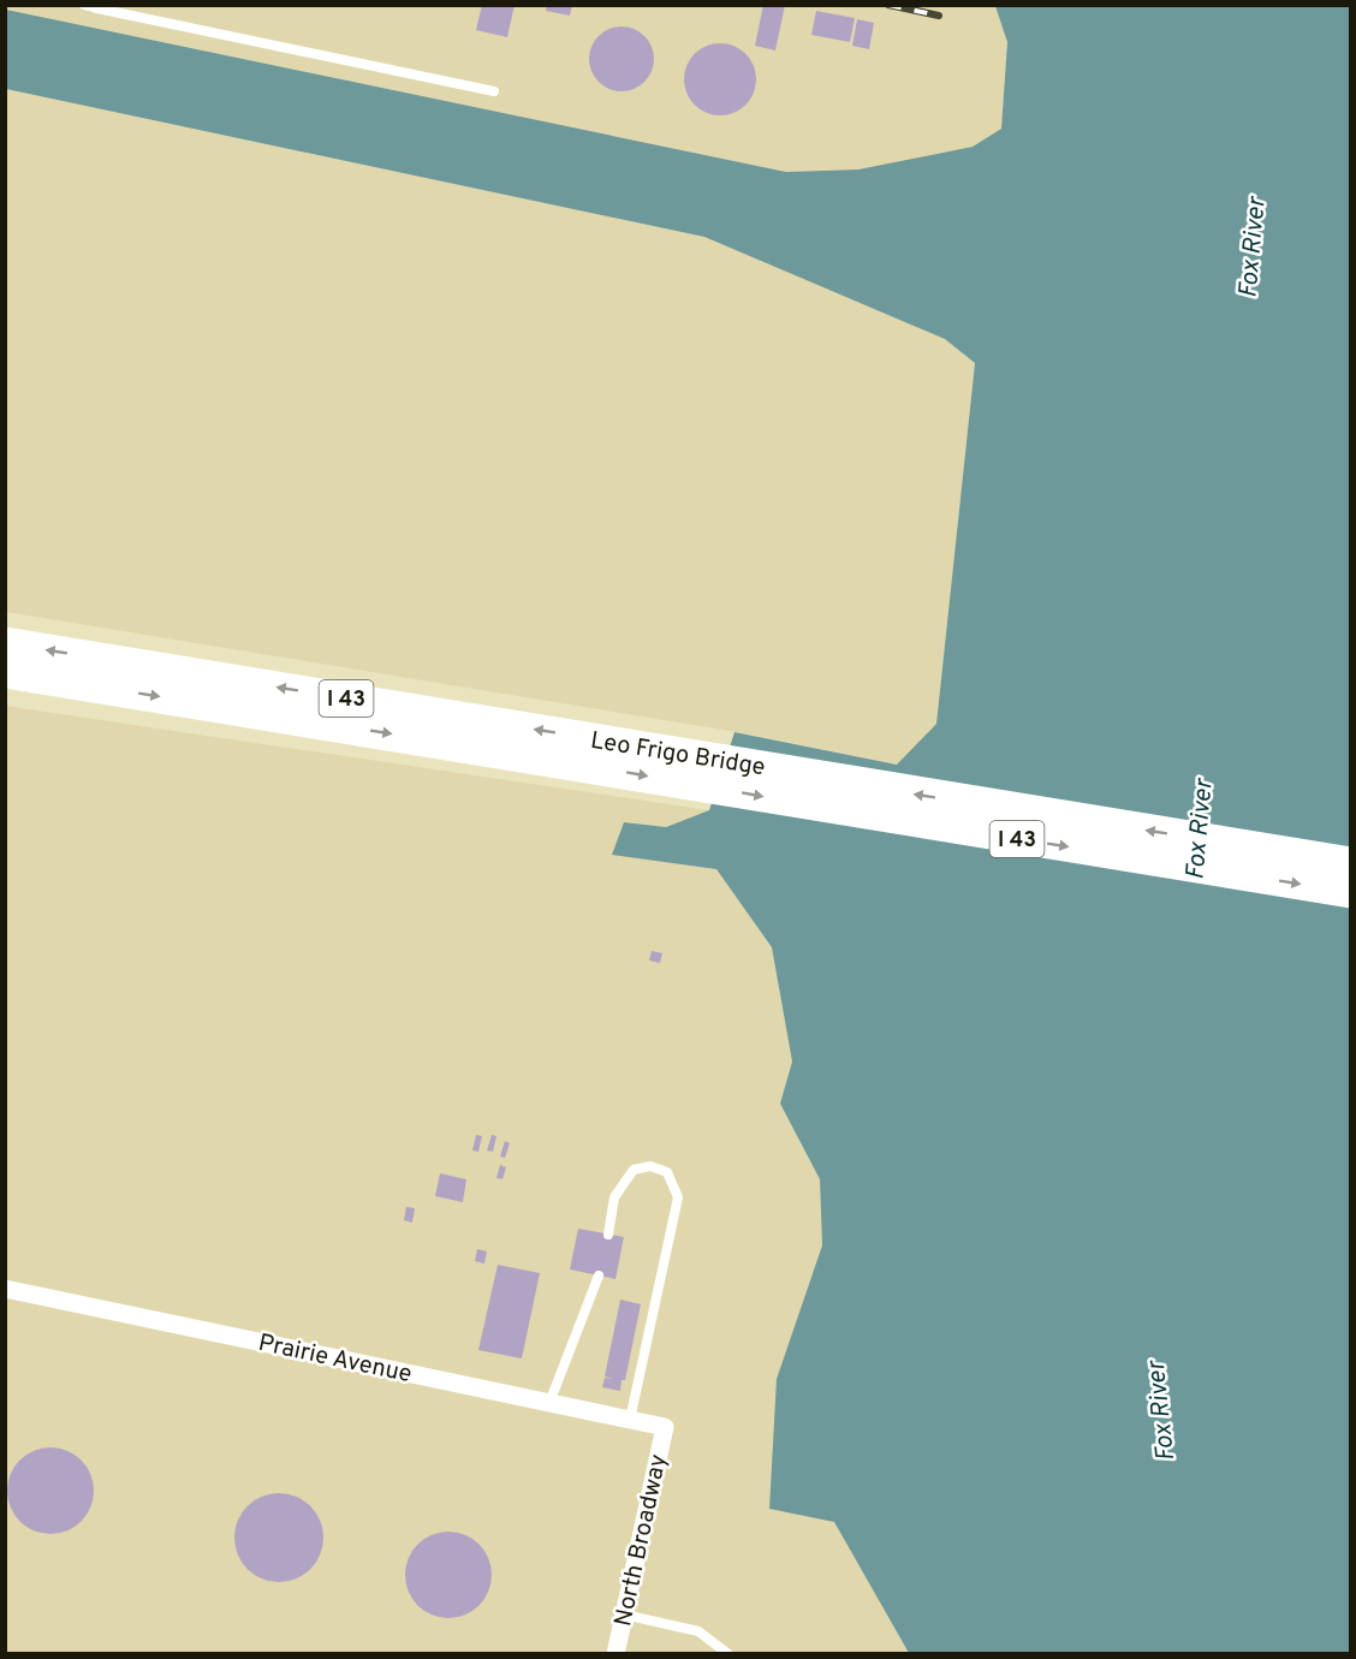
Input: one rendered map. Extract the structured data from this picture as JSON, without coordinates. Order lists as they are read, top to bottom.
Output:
{
  "streets": {
    "highway": ["I 43", "Leo Frigo Bridge"],
    "street": ["Prairie Avenue", "North Broadway"]
  },
  "crossings": [
    ["Prairie Avenue", "North Broadway"]
  ],
  "water": ["Fox River"]
}
